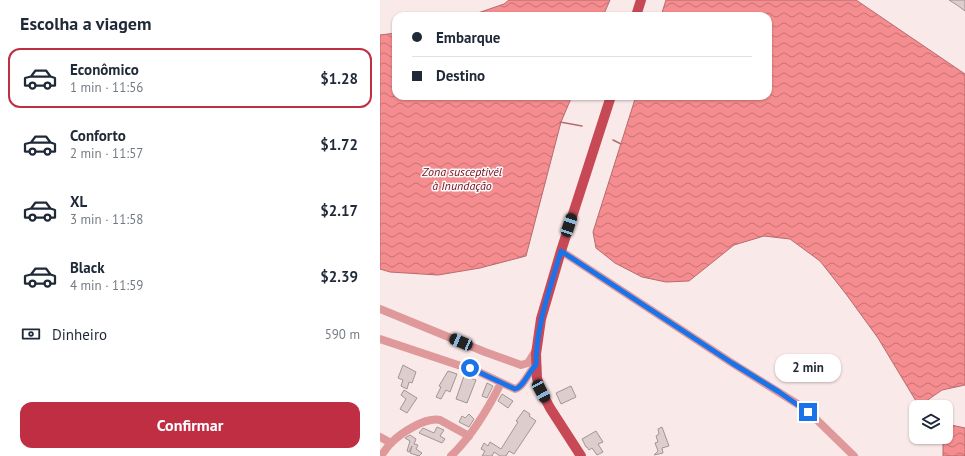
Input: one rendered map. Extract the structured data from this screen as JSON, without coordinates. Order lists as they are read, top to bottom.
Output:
{
  "water": ["Zona susceptivél à Inundação"],
  "page": {
    "heading": "Escolha a viagem",
    "banner": ["Embarque", "Destino"],
    "list": [
      {
        "name": "Econômico",
        "note": "1 min · 11:56",
        "value": "$1.28"
      },
      {
        "name": "Conforto",
        "note": "2 min · 11:57",
        "value": "$1.72"
      },
      {
        "name": "XL",
        "note": "3 min · 11:58",
        "value": "$2.17"
      },
      {
        "name": "Black",
        "note": "4 min · 11:59",
        "value": "$2.39"
      }
    ],
    "pay": ["Dinheiro", "590 m"],
    "bubble": "2 min",
    "buttons": "Confirmar"
  }
}
